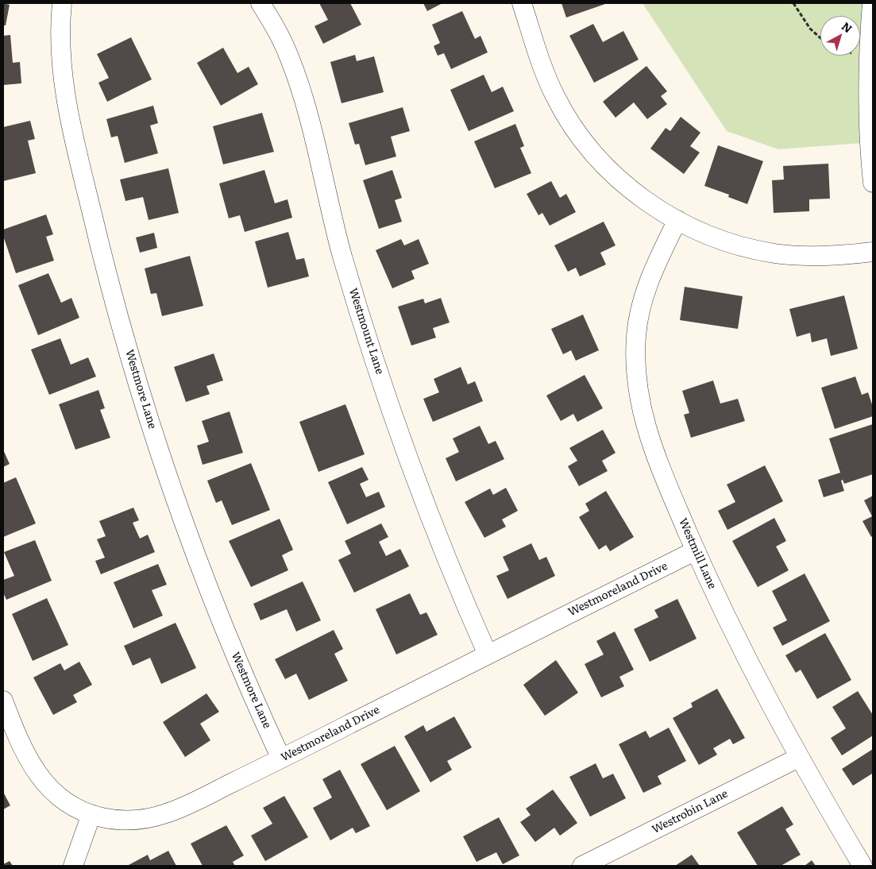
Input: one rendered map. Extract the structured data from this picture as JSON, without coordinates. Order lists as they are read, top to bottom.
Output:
{
  "streets": {
    "street": [
      "Westmount Lane",
      "Westmore Lane",
      "Westmill Lane",
      "Westmoreland Drive",
      "Westrobin Lane"
    ]
  },
  "crossings": [
    ["Westmount Lane", "Westmoreland Drive"],
    ["Westmore Lane", "Westmoreland Drive"],
    ["Westmill Lane", "Westmoreland Drive"],
    ["Westmill Lane", "Westrobin Lane"]
  ],
  "north": "top right"
}
